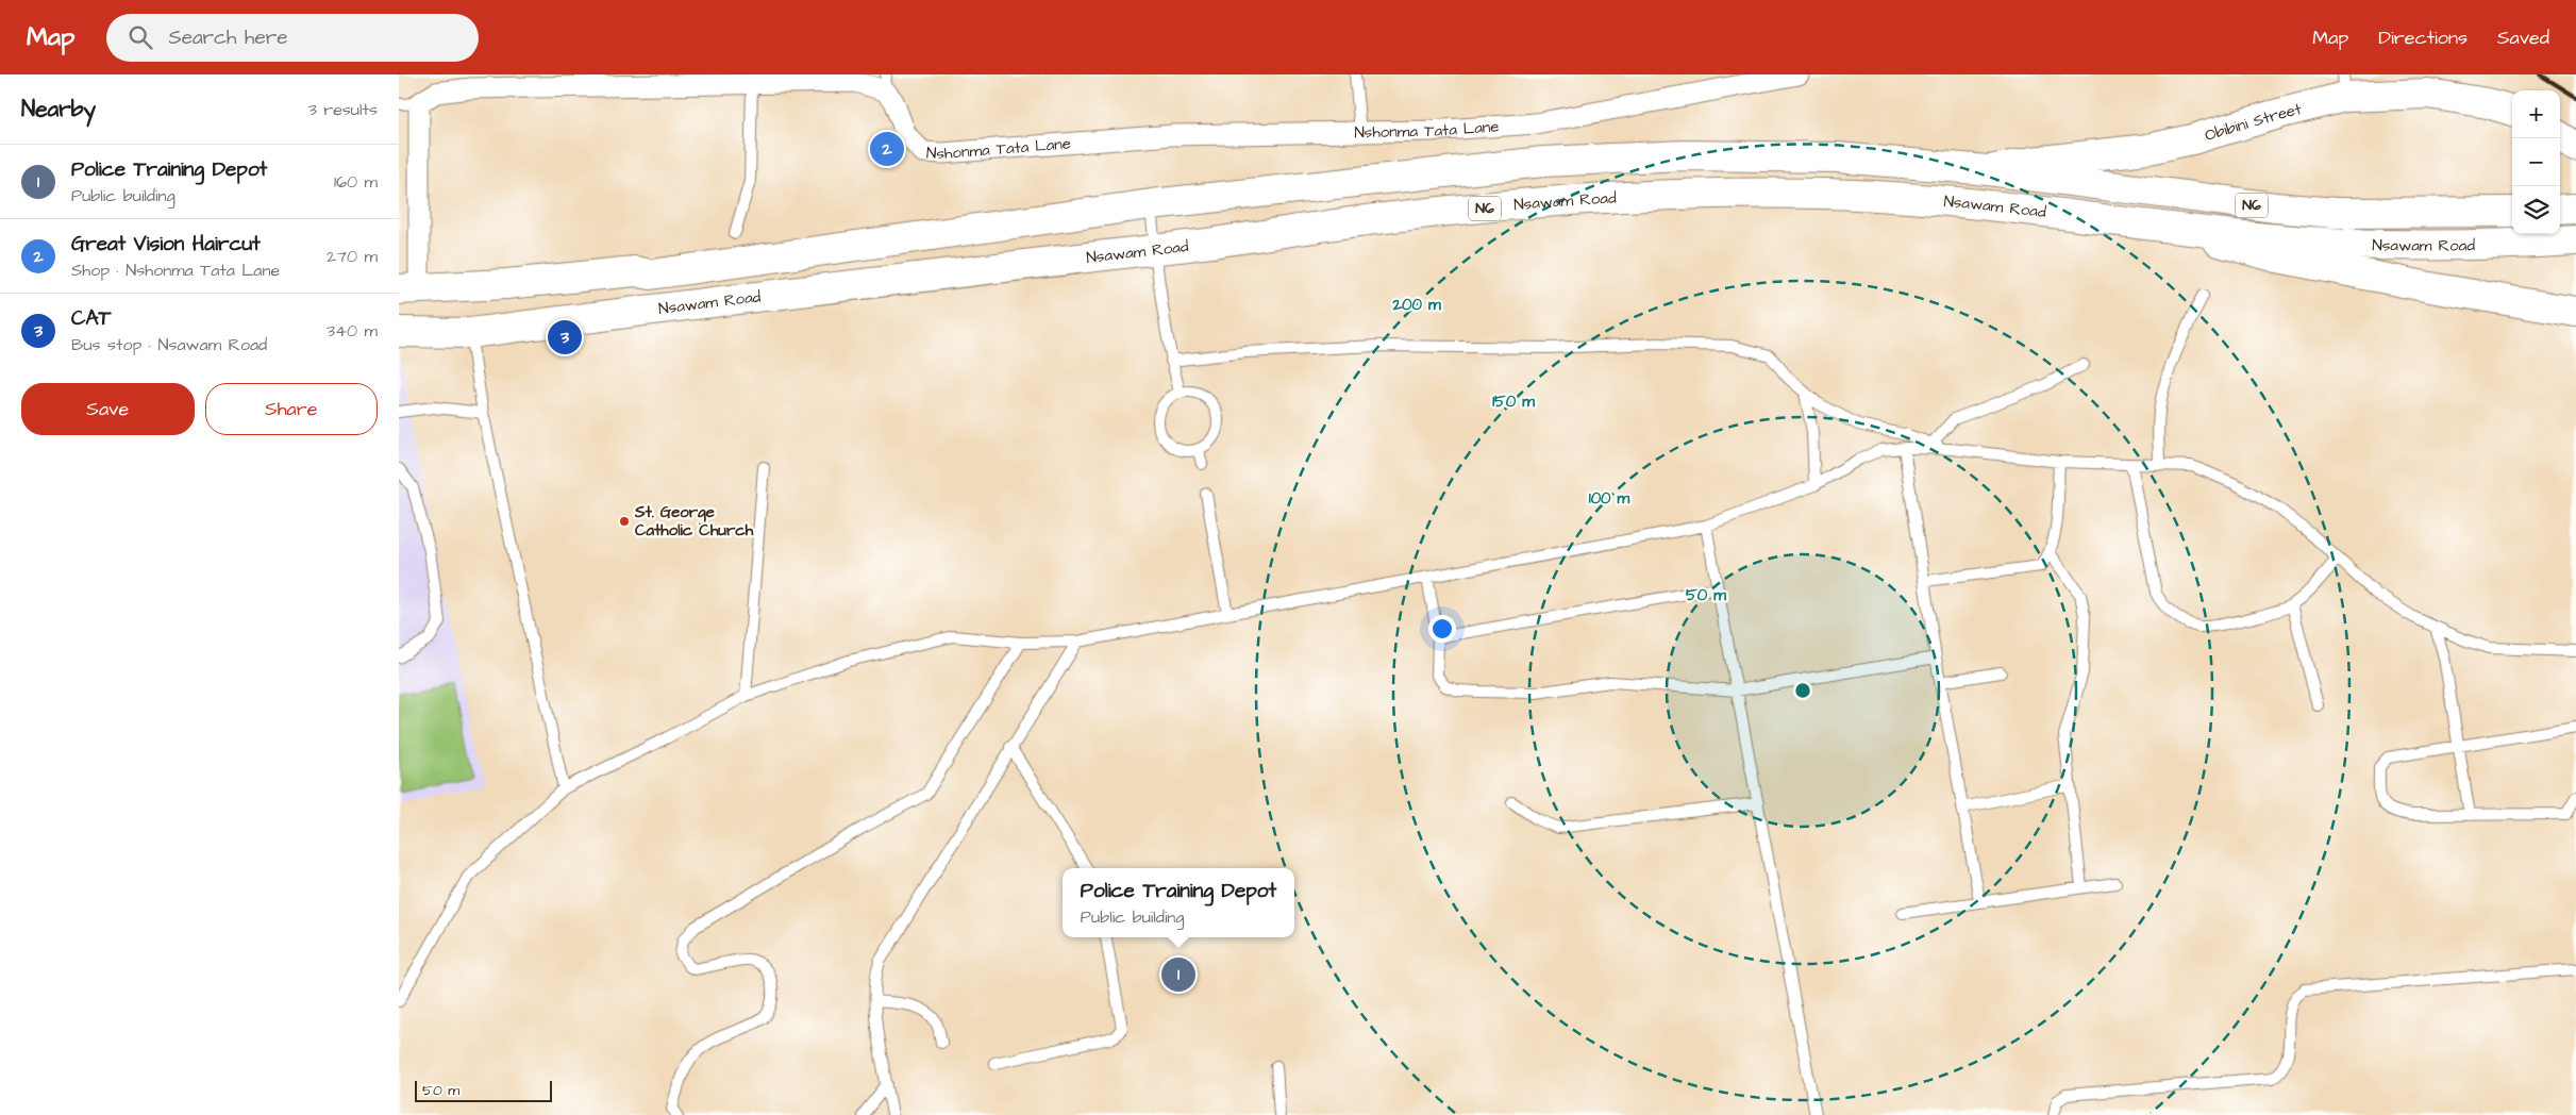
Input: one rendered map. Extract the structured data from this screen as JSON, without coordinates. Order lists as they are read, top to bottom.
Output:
{
  "streets": {
    "main road": ["Obibini Street", "Nsawam Road", "N6"],
    "street": ["Nshonma Tata Lane"]
  },
  "crossings": [
    ["Obibini Street", "Nsawam Road"],
    ["Nshonma Tata Lane", "Nsawam Road"]
  ],
  "places": ["St. George Catholic Church"],
  "scale_bar": "50 m",
  "page": {
    "header": "Map",
    "search": "Search here",
    "nav": ["Map", "Directions", "Saved"],
    "heading": ["Nearby", "3 results"],
    "map_buttons": ["+", "−"],
    "pins": ["2", "3", "1"],
    "list": [
      {
        "mark": "1",
        "name": "Police Training Depot",
        "note": "Public building",
        "value": "160 m"
      },
      {
        "mark": "2",
        "name": "Great Vision Haircut",
        "note": "Shop · Nshonma Tata Lane",
        "value": "270 m"
      },
      {
        "mark": "3",
        "name": "CAT",
        "note": "Bus stop · Nsawam Road",
        "value": "340 m"
      }
    ],
    "buttons": ["Save", "Share"],
    "popup": ["Police Training Depot", "Public building"],
    "scale": "50 m"
  },
  "rings": [
    "200 m",
    "150 m",
    "100 m",
    "50 m"
  ]
}
